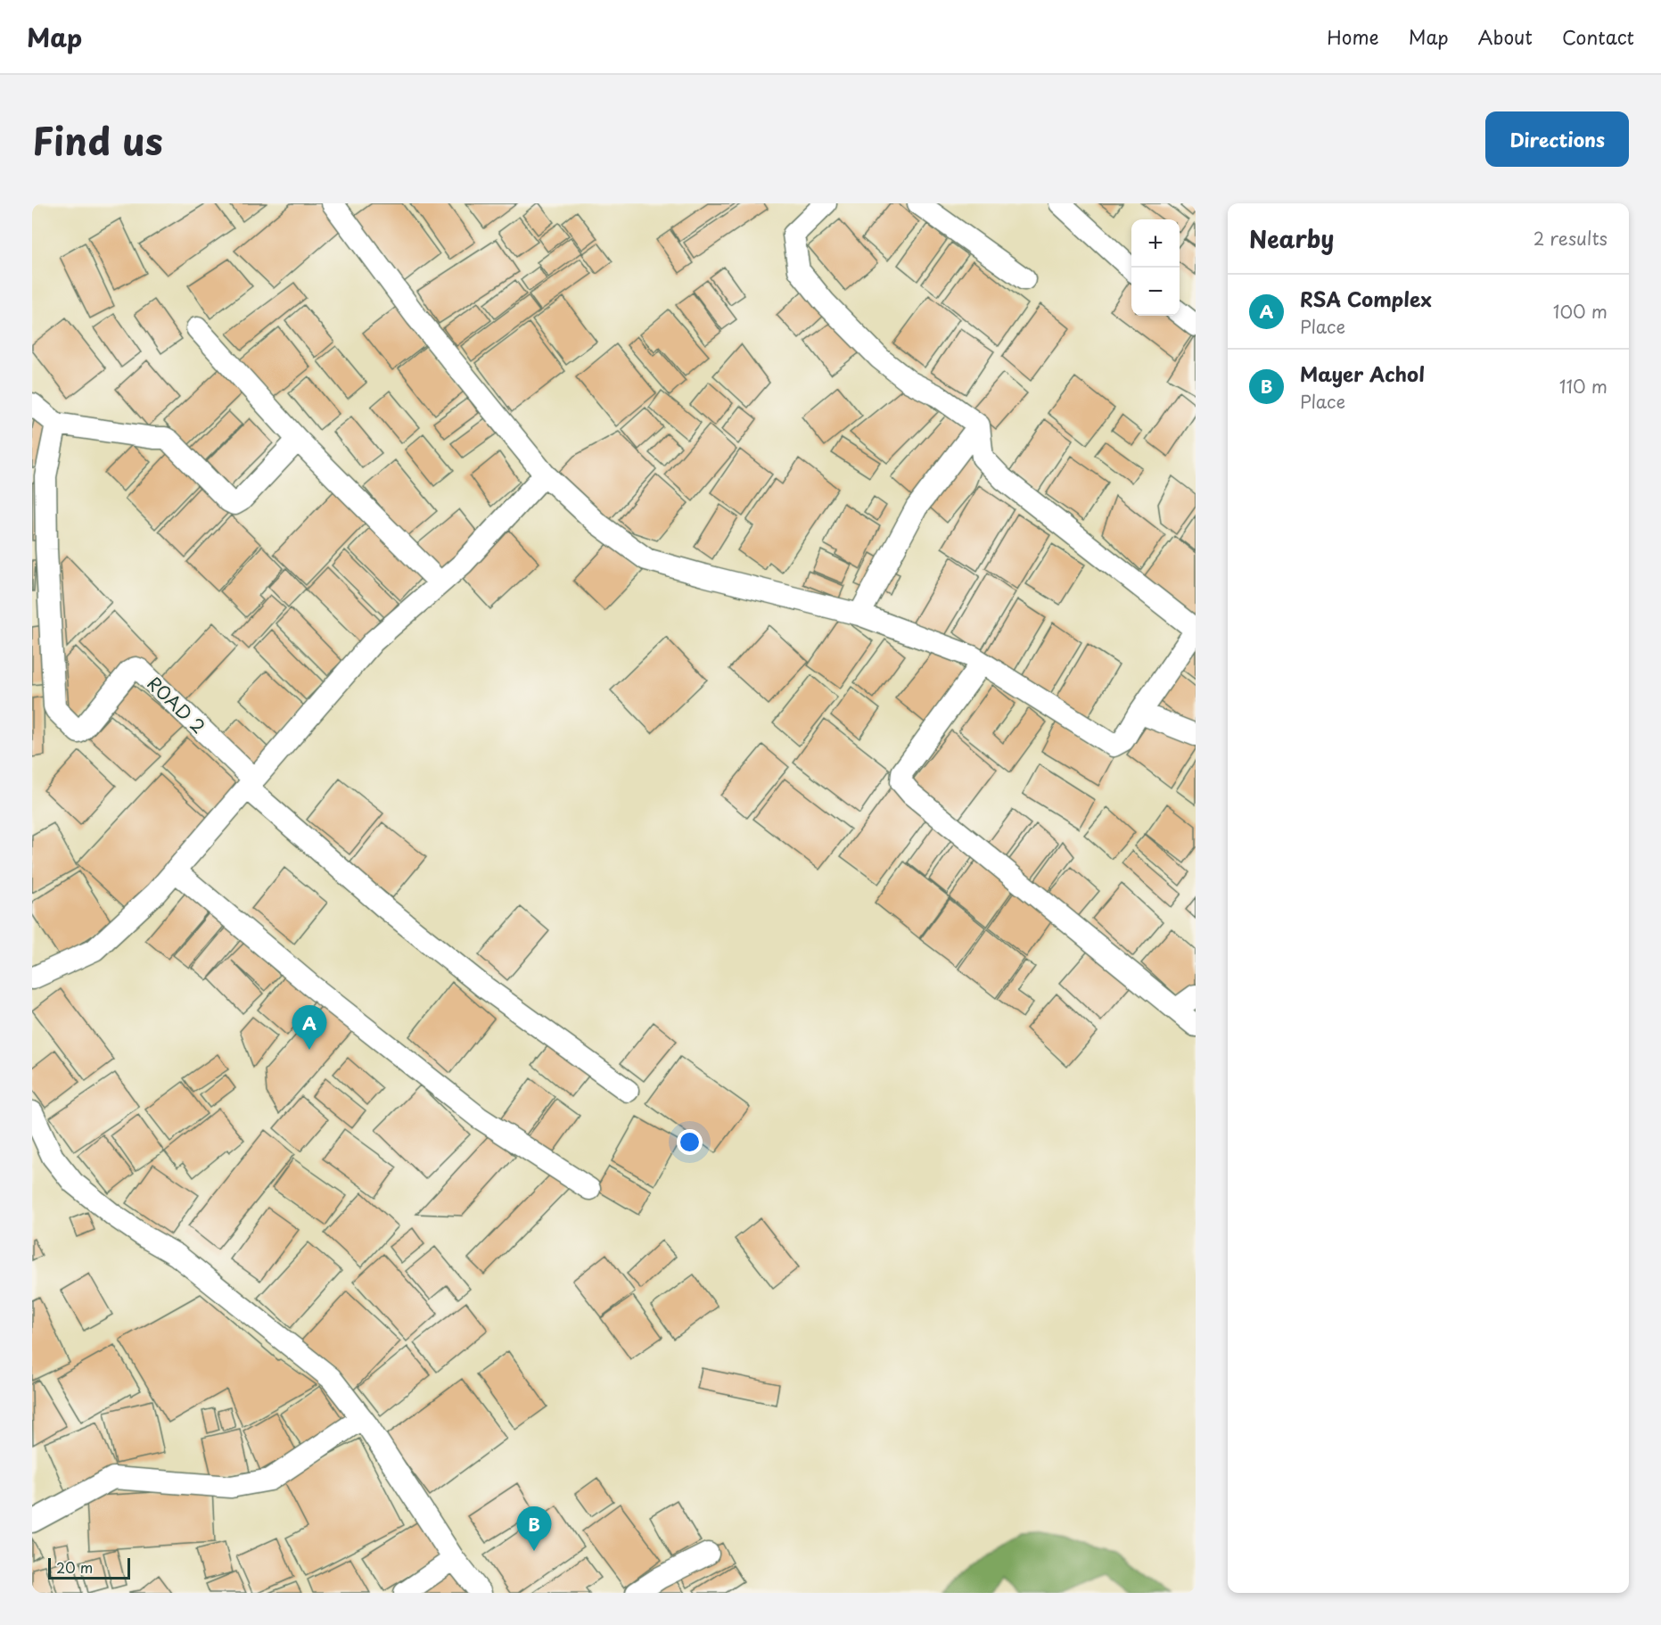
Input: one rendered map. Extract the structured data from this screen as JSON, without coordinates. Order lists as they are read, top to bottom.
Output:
{
  "streets": {
    "street": ["ROAD 2"]
  },
  "scale_bar": "20 m",
  "page": {
    "header": "Map",
    "nav": [
      "Home",
      "Map",
      "About",
      "Contact"
    ],
    "title": "Find us",
    "buttons": "Directions",
    "heading": ["Nearby", "2 results"],
    "map_buttons": ["+", "−"],
    "list": [
      {
        "mark": "A",
        "name": "RSA Complex",
        "note": "Place",
        "value": "100 m"
      },
      {
        "mark": "B",
        "name": "Mayer Achol",
        "note": "Place",
        "value": "110 m"
      }
    ],
    "pins": ["A", "B"],
    "scale": "20 m"
  }
}
